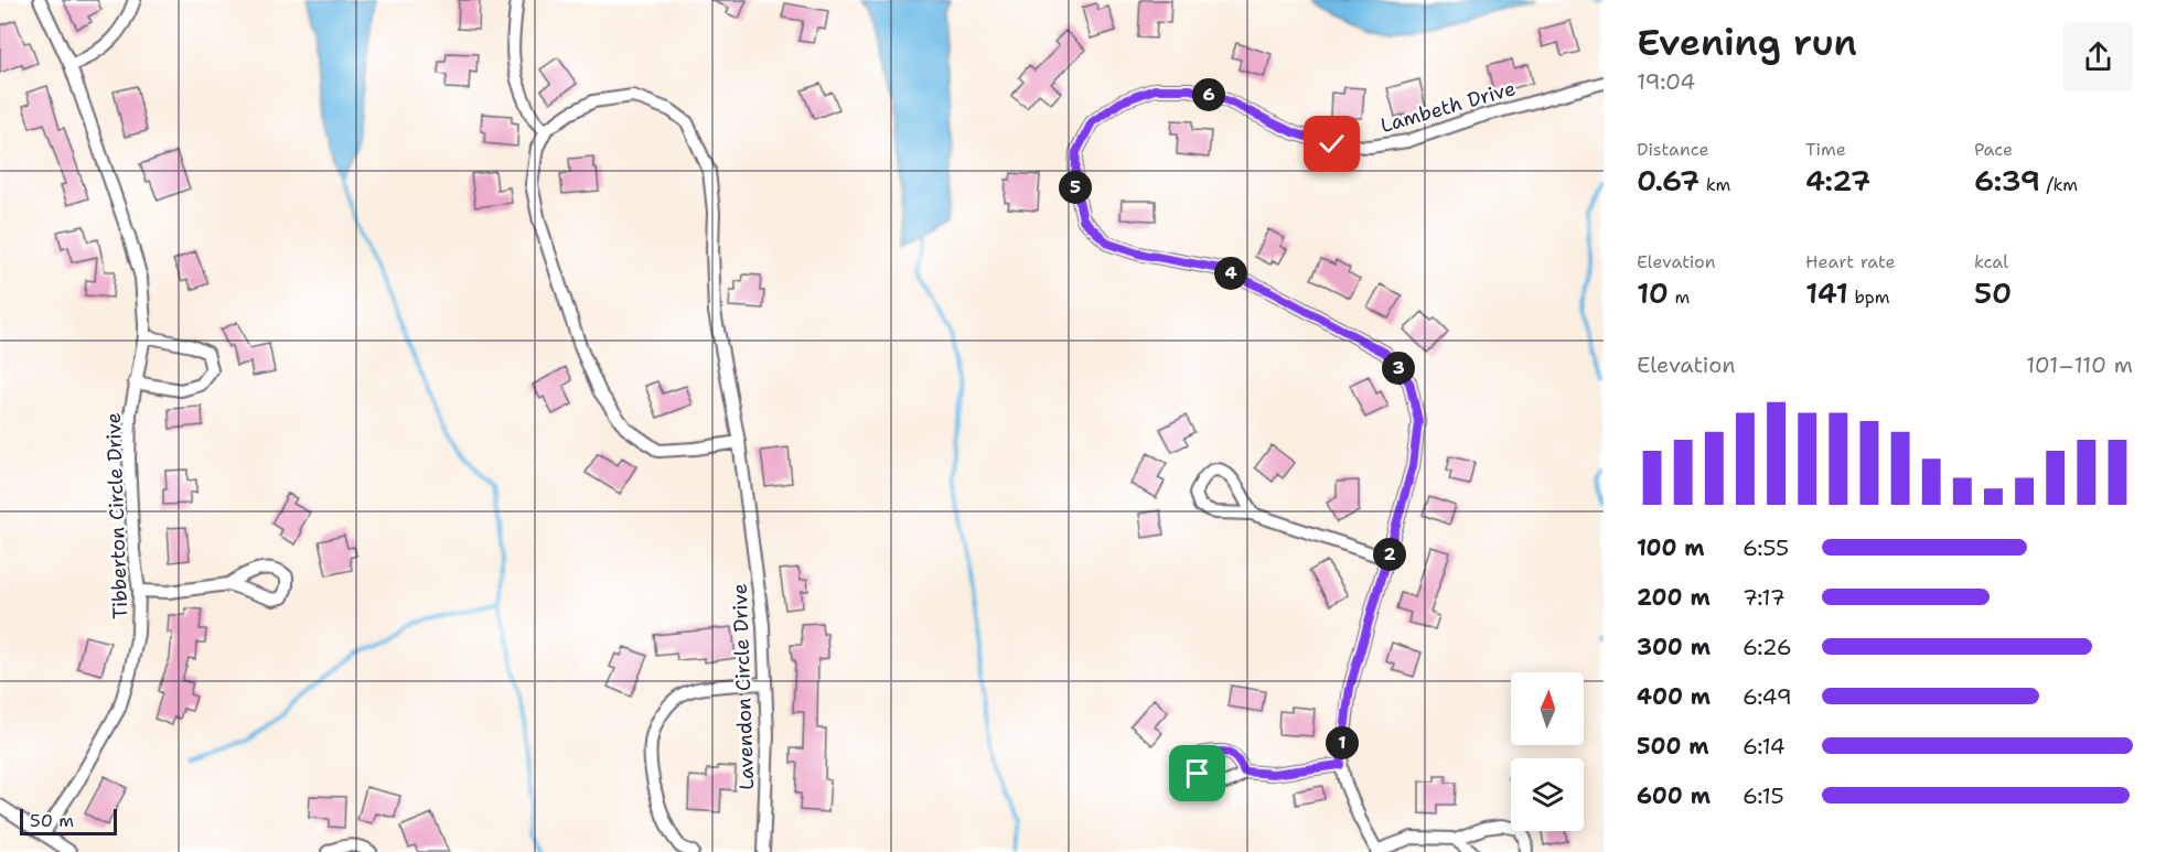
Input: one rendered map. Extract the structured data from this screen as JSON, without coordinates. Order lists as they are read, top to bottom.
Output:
{
  "streets": {
    "street": ["Lambeth Drive", "Tibberton Circle Drive", "Lavendon Circle Drive"]
  },
  "scale_bar": "50 m",
  "north": "top",
  "page": {
    "heading": ["Evening run", "19:04"],
    "pins": [
      "6",
      "5",
      "4",
      "3",
      "2",
      "1"
    ],
    "stats": [
      ["Distance", "0.67 km"],
      ["Time", "4:27"],
      ["Pace", "6:39 /km"],
      ["Elevation", "10 m"],
      ["Heart rate", "141 bpm"],
      ["kcal", "50"]
    ],
    "chart": ["Elevation", "101–110 m"],
    "list": [
      {
        "name": "100 m",
        "note": "6:55"
      },
      {
        "name": "200 m",
        "note": "7:17"
      },
      {
        "name": "300 m",
        "note": "6:26"
      },
      {
        "name": "400 m",
        "note": "6:49"
      },
      {
        "name": "500 m",
        "note": "6:14"
      },
      {
        "name": "600 m",
        "note": "6:15"
      }
    ],
    "scale": "50 m"
  }
}
